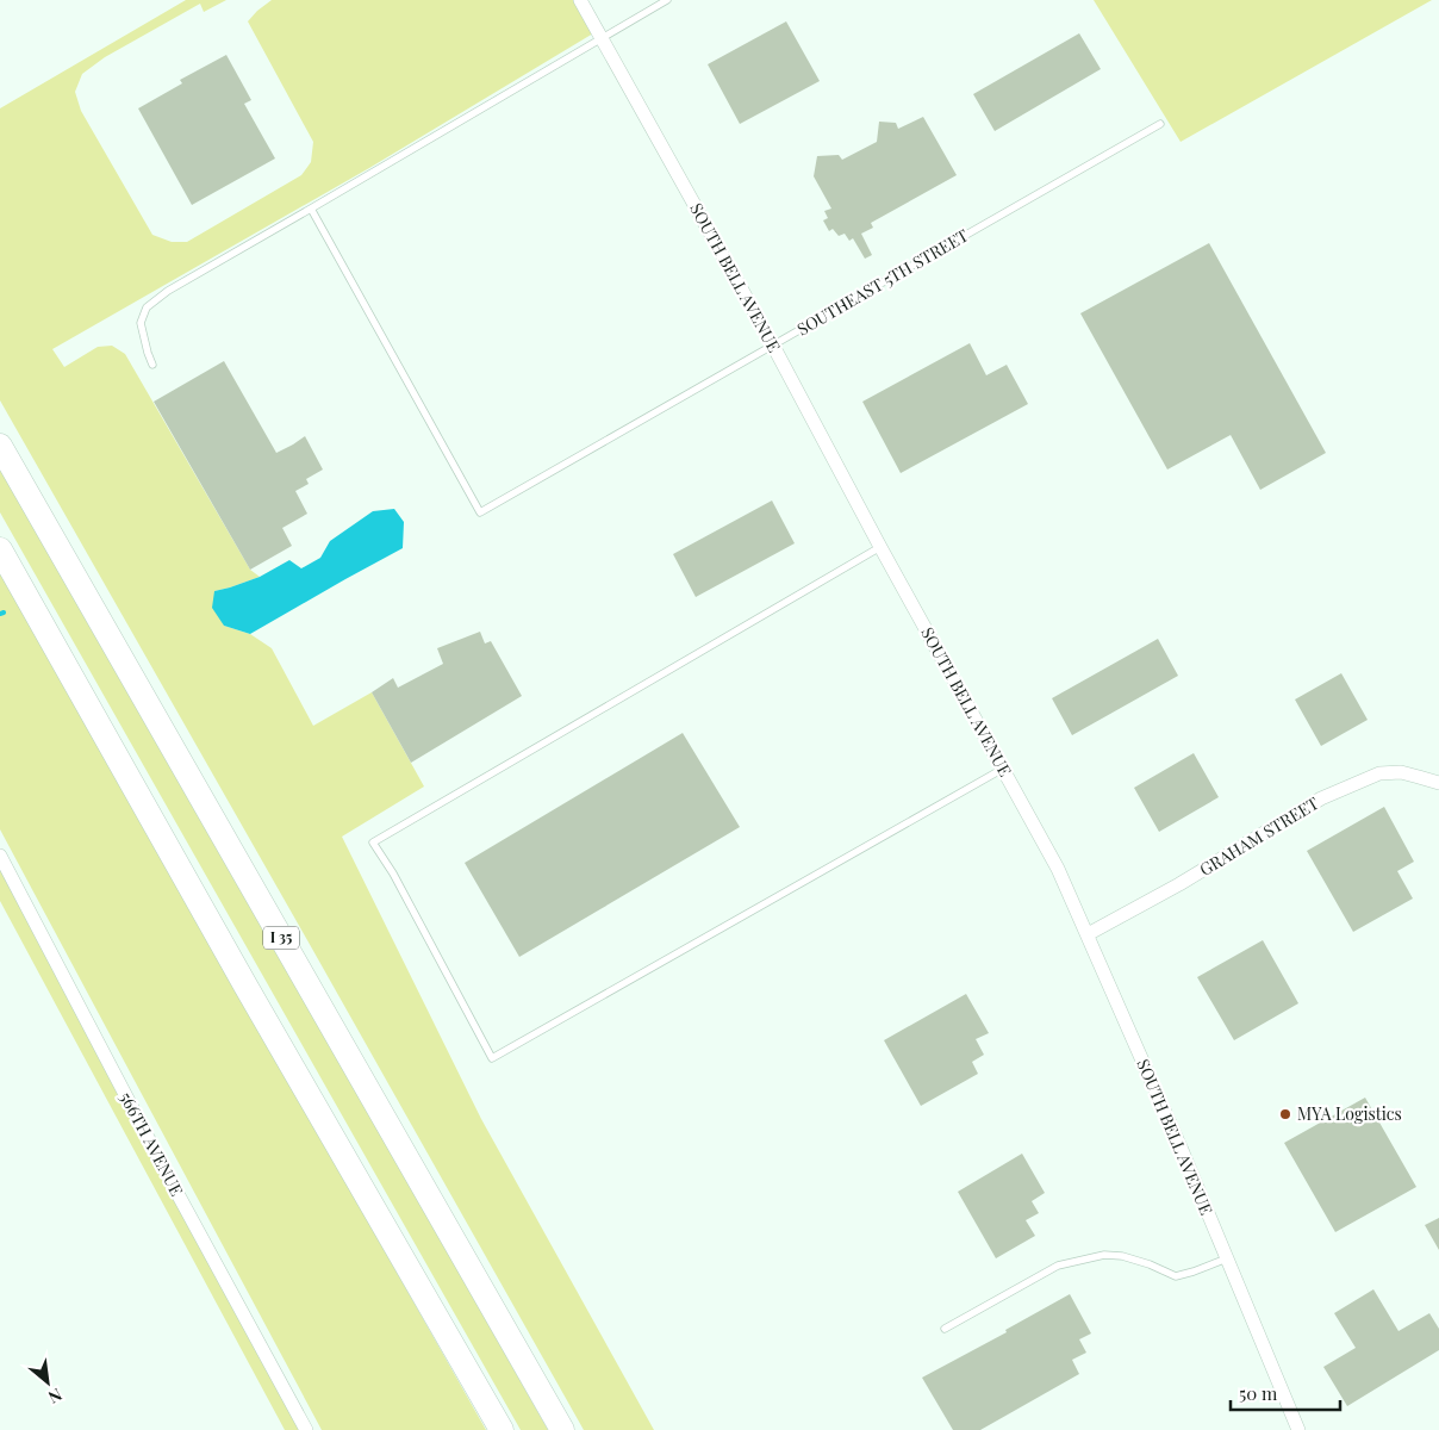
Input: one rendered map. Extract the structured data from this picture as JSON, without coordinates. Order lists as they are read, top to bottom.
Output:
{
  "streets": {
    "highway": ["I 35"],
    "street": ["SOUTH BELL AVENUE", "GRAHAM STREET", "566TH AVENUE"],
    "lane": ["SOUTHEAST 5TH STREET"]
  },
  "crossings": [
    ["SOUTH BELL AVENUE", "SOUTHEAST 5TH STREET"],
    ["SOUTH BELL AVENUE", "GRAHAM STREET"]
  ],
  "places": ["MYA Logistics"],
  "scale_bar": "50 m",
  "north": "bottom right"
}
